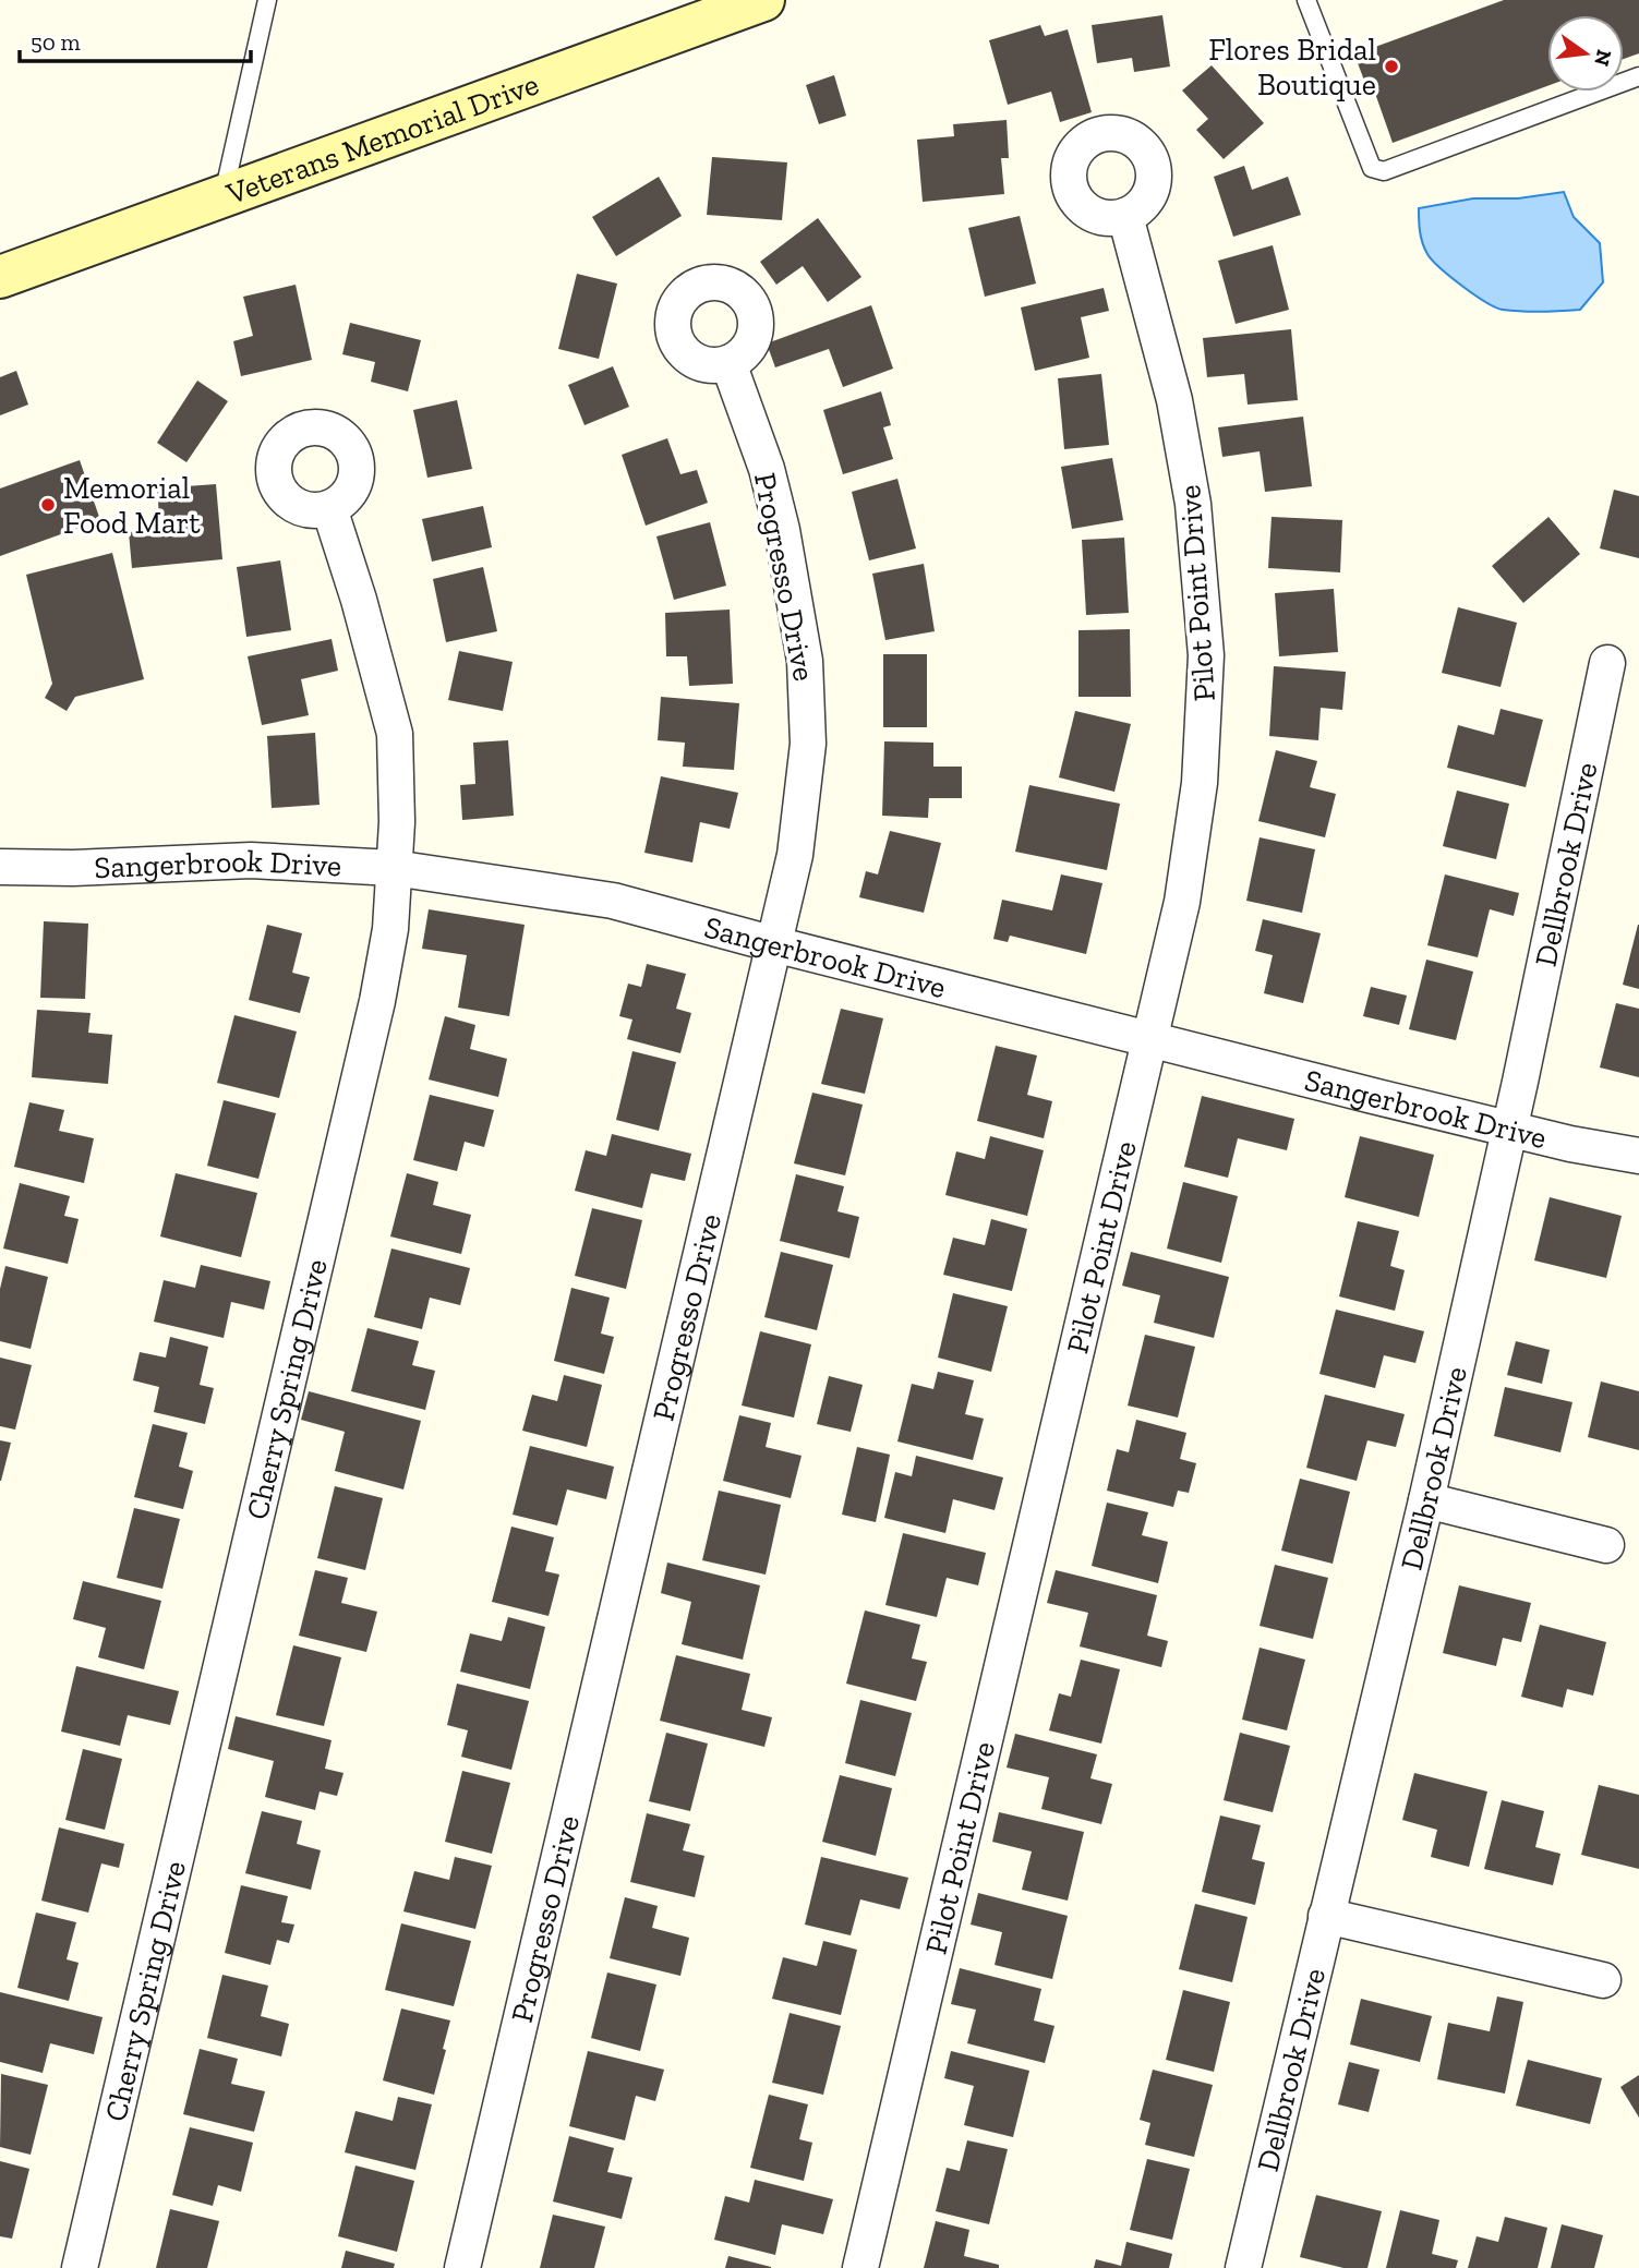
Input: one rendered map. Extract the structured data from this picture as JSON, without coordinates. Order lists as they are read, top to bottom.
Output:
{
  "streets": {
    "main road": ["Veterans Memorial Drive"],
    "street": [
      "Progresso Drive",
      "Pilot Point Drive",
      "Dellbrook Drive",
      "Sangerbrook Drive",
      "Cherry Spring Drive"
    ]
  },
  "crossings": [
    ["Progresso Drive", "Sangerbrook Drive"],
    ["Pilot Point Drive", "Sangerbrook Drive"],
    ["Dellbrook Drive", "Sangerbrook Drive"],
    ["Sangerbrook Drive", "Cherry Spring Drive"]
  ],
  "places": ["Flores Bridal Boutique", "Memorial Food Mart"],
  "scale_bar": "50 m",
  "north": "right"
}
